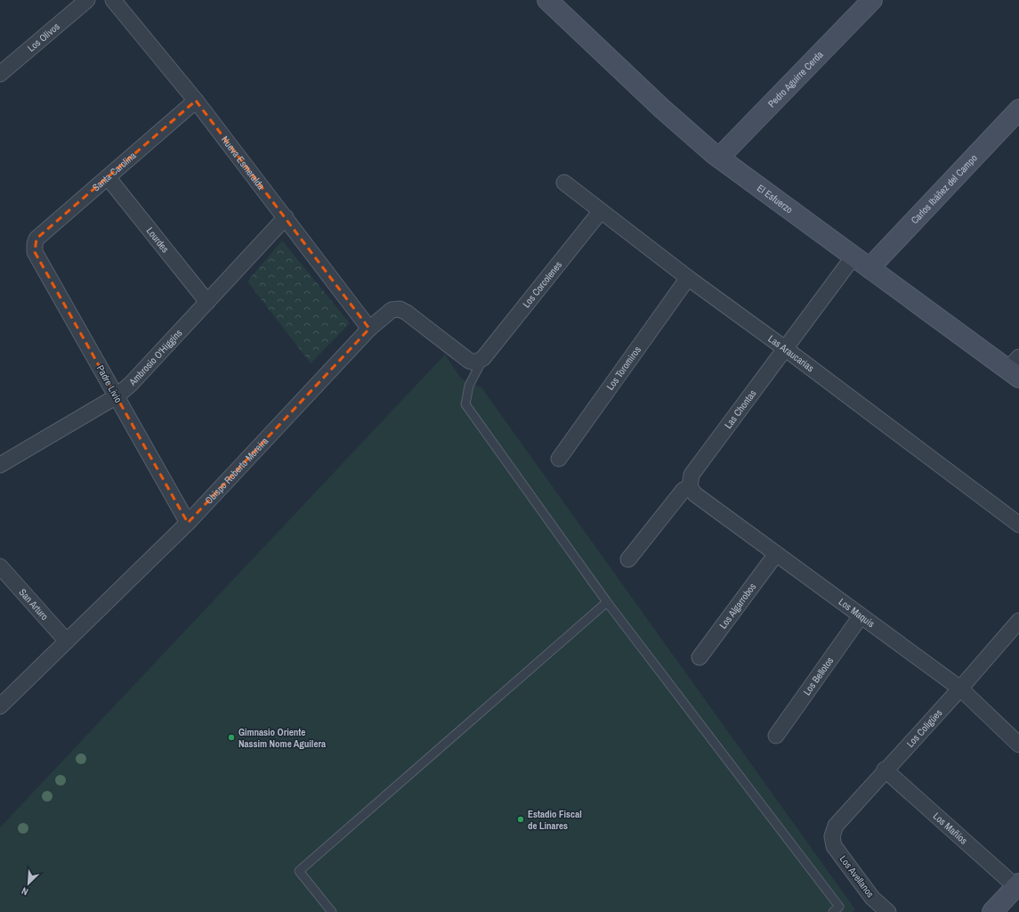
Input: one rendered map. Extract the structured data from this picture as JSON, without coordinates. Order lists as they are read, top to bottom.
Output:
{
  "streets": {
    "street": [
      "Los Olivos",
      "Pedro Aguirre Cerda",
      "Nueva Esmeralda",
      "Santa Carolina",
      "Carlos Ibáñez del Campo",
      "El Esfuerzo",
      "Lourdes",
      "Los Corcolenes",
      "Las Araucarias",
      "Ambrosio O'Higgins",
      "Los Toromiros",
      "Padre Livio",
      "Las Chontas",
      "Obispo Roberto Moreira",
      "San Arturo",
      "Los Algarrobos",
      "Los Maquis",
      "Los Bellotos",
      "Los Coligües",
      "Los Mañíos",
      "Los Avellanos"
    ]
  },
  "crossings": [
    ["Pedro Aguirre Cerda", "El Esfuerzo"],
    ["Nueva Esmeralda", "Santa Carolina"],
    ["Nueva Esmeralda", "Ambrosio O'Higgins"],
    ["Nueva Esmeralda", "Obispo Roberto Moreira"],
    ["Santa Carolina", "Lourdes"],
    ["Santa Carolina", "Padre Livio"],
    ["Carlos Ibáñez del Campo", "El Esfuerzo"],
    ["El Esfuerzo", "Las Chontas"],
    ["Lourdes", "Ambrosio O'Higgins"],
    ["Los Corcolenes", "Las Araucarias"],
    ["Los Corcolenes", "Obispo Roberto Moreira"],
    ["Las Araucarias", "Los Toromiros"],
    ["Las Araucarias", "Las Chontas"],
    ["Ambrosio O'Higgins", "Padre Livio"],
    ["Padre Livio", "Obispo Roberto Moreira"],
    ["Las Chontas", "Los Maquis"],
    ["Obispo Roberto Moreira", "San Arturo"],
    ["Los Algarrobos", "Los Maquis"],
    ["Los Maquis", "Los Bellotos"],
    ["Los Maquis", "Los Coligües"],
    ["Los Coligües", "Los Mañíos"],
    ["Los Coligües", "Los Avellanos"]
  ],
  "places": ["Gimnasio Oriente Nassim Nome Aguilera", "Estadio Fiscal de Linares"],
  "north": "bottom left"
}
